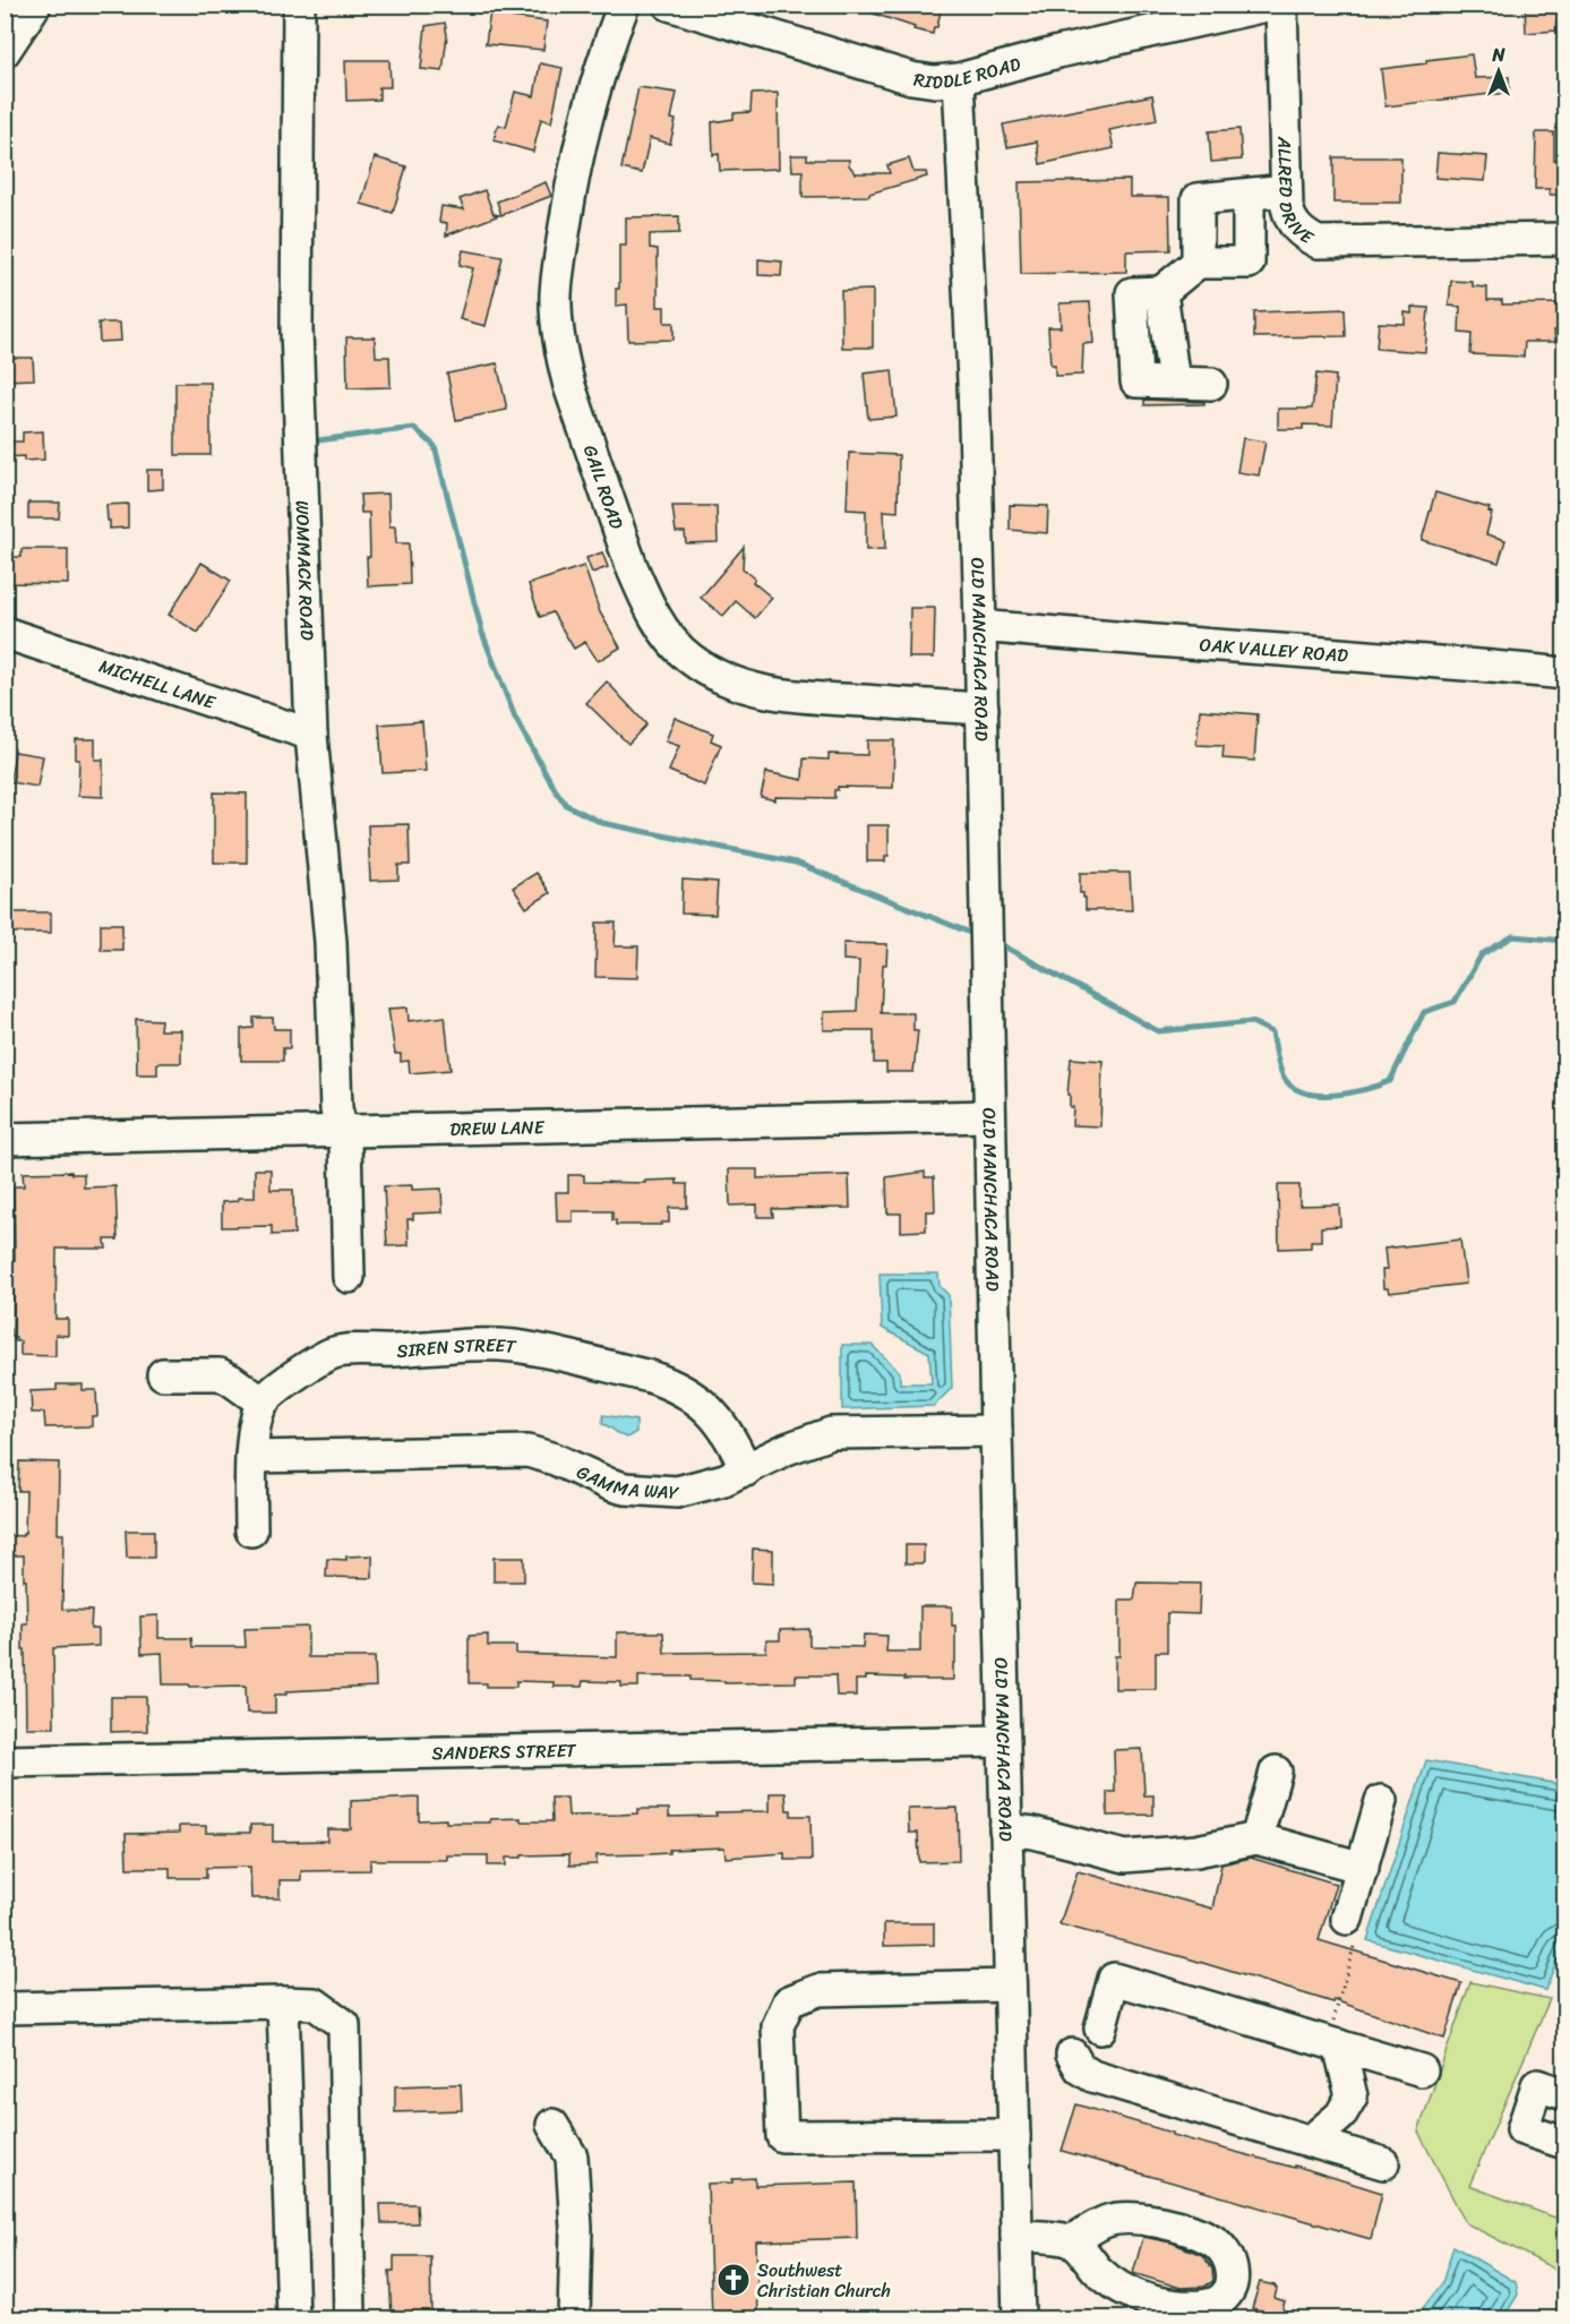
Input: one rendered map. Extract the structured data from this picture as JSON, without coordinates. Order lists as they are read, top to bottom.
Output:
{
  "streets": {
    "street": [
      "RIDDLE ROAD",
      "ALLRED DRIVE",
      "GAIL ROAD",
      "WOMMACK ROAD",
      "OLD MANCHACA ROAD",
      "OAK VALLEY ROAD",
      "MICHELL LANE",
      "DREW LANE",
      "SIREN STREET",
      "GAMMA WAY",
      "SANDERS STREET"
    ]
  },
  "crossings": [
    ["RIDDLE ROAD", "OLD MANCHACA ROAD"],
    ["GAIL ROAD", "OLD MANCHACA ROAD"],
    ["WOMMACK ROAD", "MICHELL LANE"],
    ["WOMMACK ROAD", "DREW LANE"],
    ["OLD MANCHACA ROAD", "OAK VALLEY ROAD"],
    ["OLD MANCHACA ROAD", "DREW LANE"],
    ["OLD MANCHACA ROAD", "GAMMA WAY"],
    ["OLD MANCHACA ROAD", "SANDERS STREET"],
    ["SIREN STREET", "GAMMA WAY"]
  ],
  "places": {
    "church": ["Southwest Christian Church"]
  },
  "north": "top"
}
